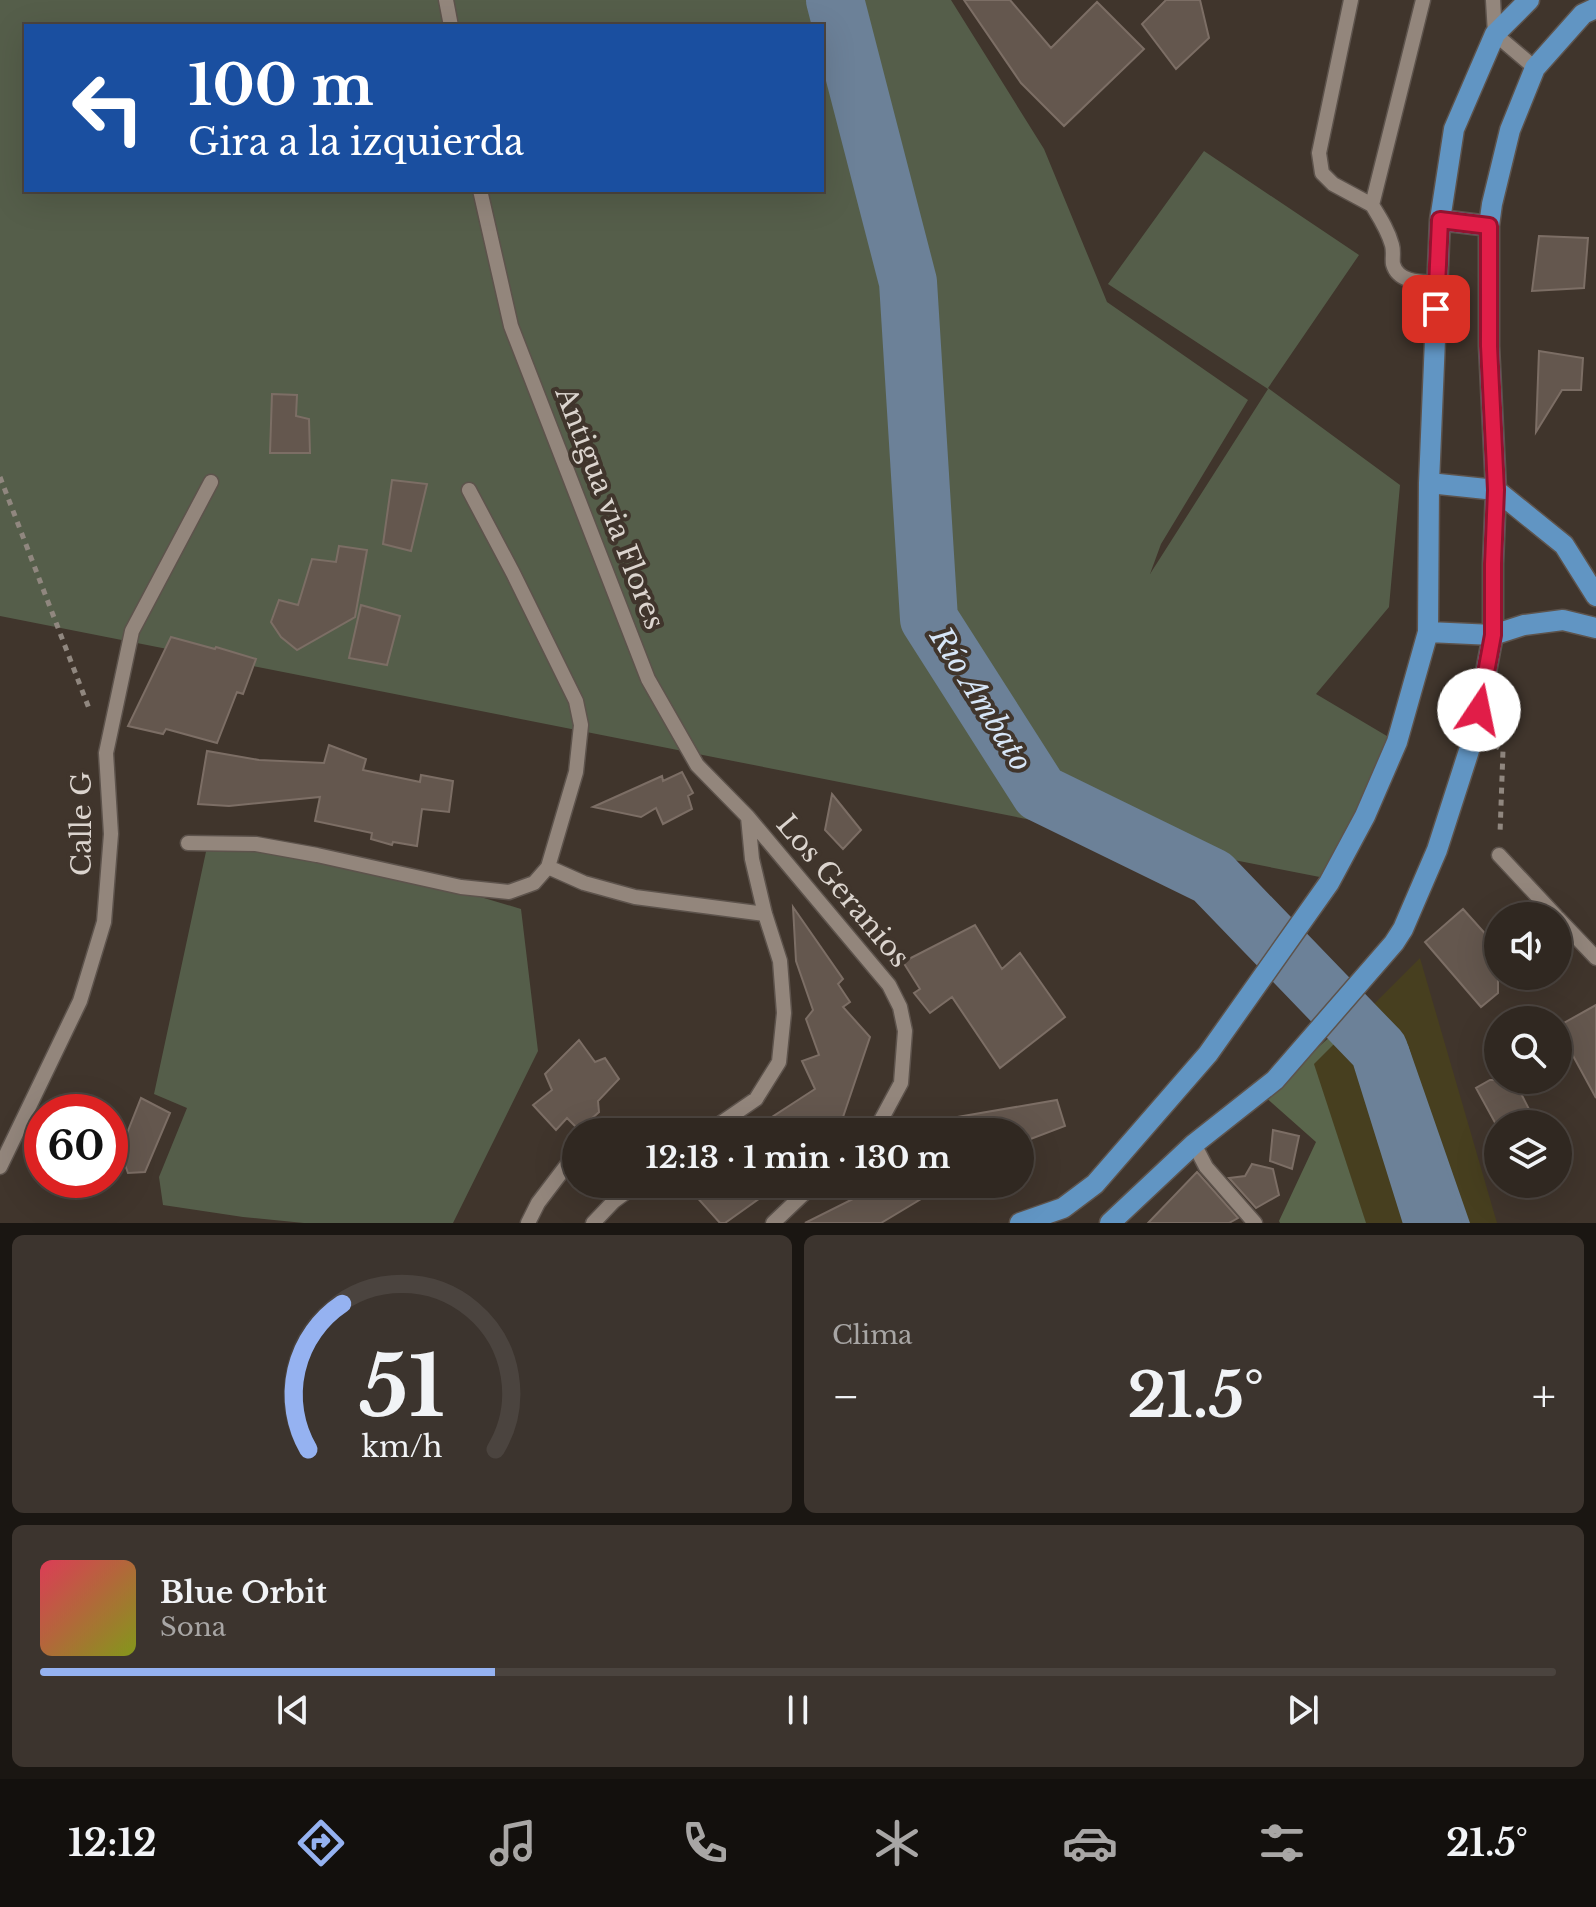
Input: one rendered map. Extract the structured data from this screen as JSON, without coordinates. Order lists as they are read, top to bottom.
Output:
{
  "streets": {
    "street": ["Antigua via Flores", "Calle G", "Los Geranios"]
  },
  "crossings": [
    ["Antigua via Flores", "Los Geranios"]
  ],
  "water": ["Río Ambato"],
  "page": {
    "turn": ["100 m", "Gira a la izquierda"],
    "limit": "60",
    "trip": "12:13 · 1 min · 130 m",
    "tile": "Clima",
    "heat": ["−", "21.5°", "+"],
    "song": ["Blue Orbit", "Sona"],
    "tabs": ["12:12", "21.5°"],
    "gauge": ["51", "km/h"]
  }
}
